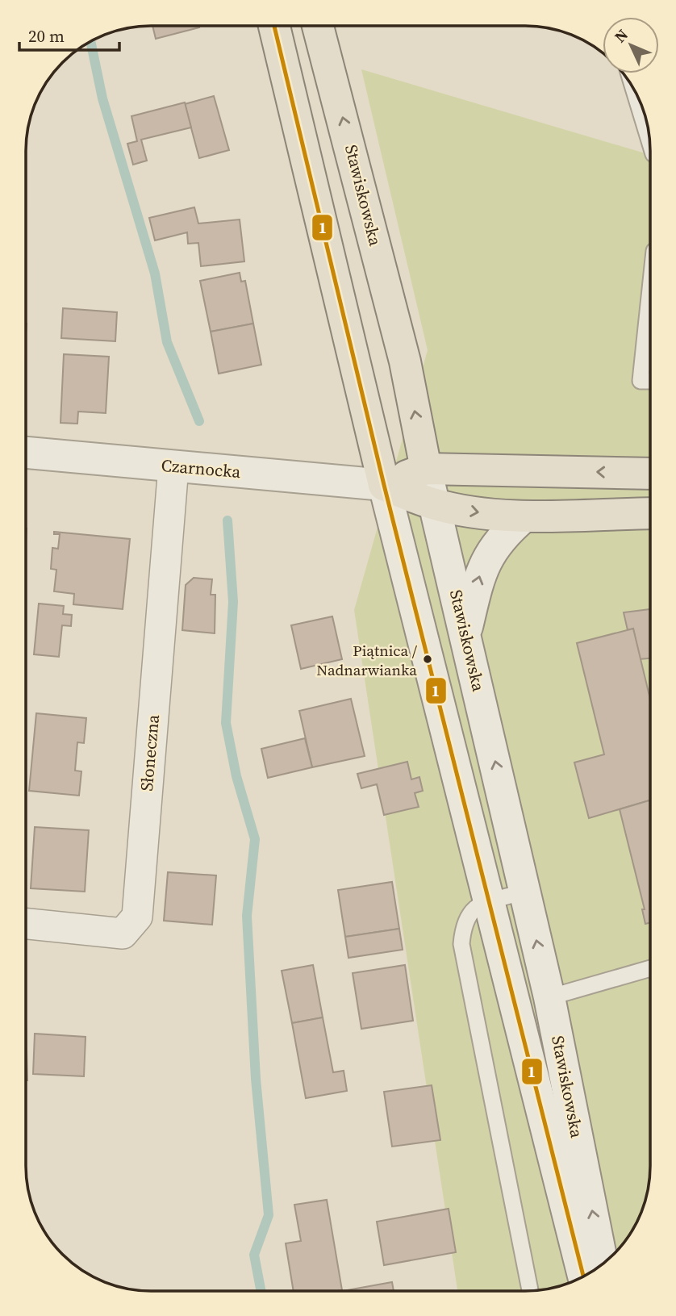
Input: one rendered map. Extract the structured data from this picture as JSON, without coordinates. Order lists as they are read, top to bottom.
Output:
{
  "streets": {
    "main road": ["Stawiskowska", "Czarnocka"],
    "street": ["Słoneczna"]
  },
  "crossings": [
    ["Stawiskowska", "Czarnocka"],
    ["Czarnocka", "Słoneczna"]
  ],
  "places": ["Piątnica / Nadnarwianka"],
  "lines": ["transit line 1"],
  "scale_bar": "20 m",
  "north": "top left"
}
